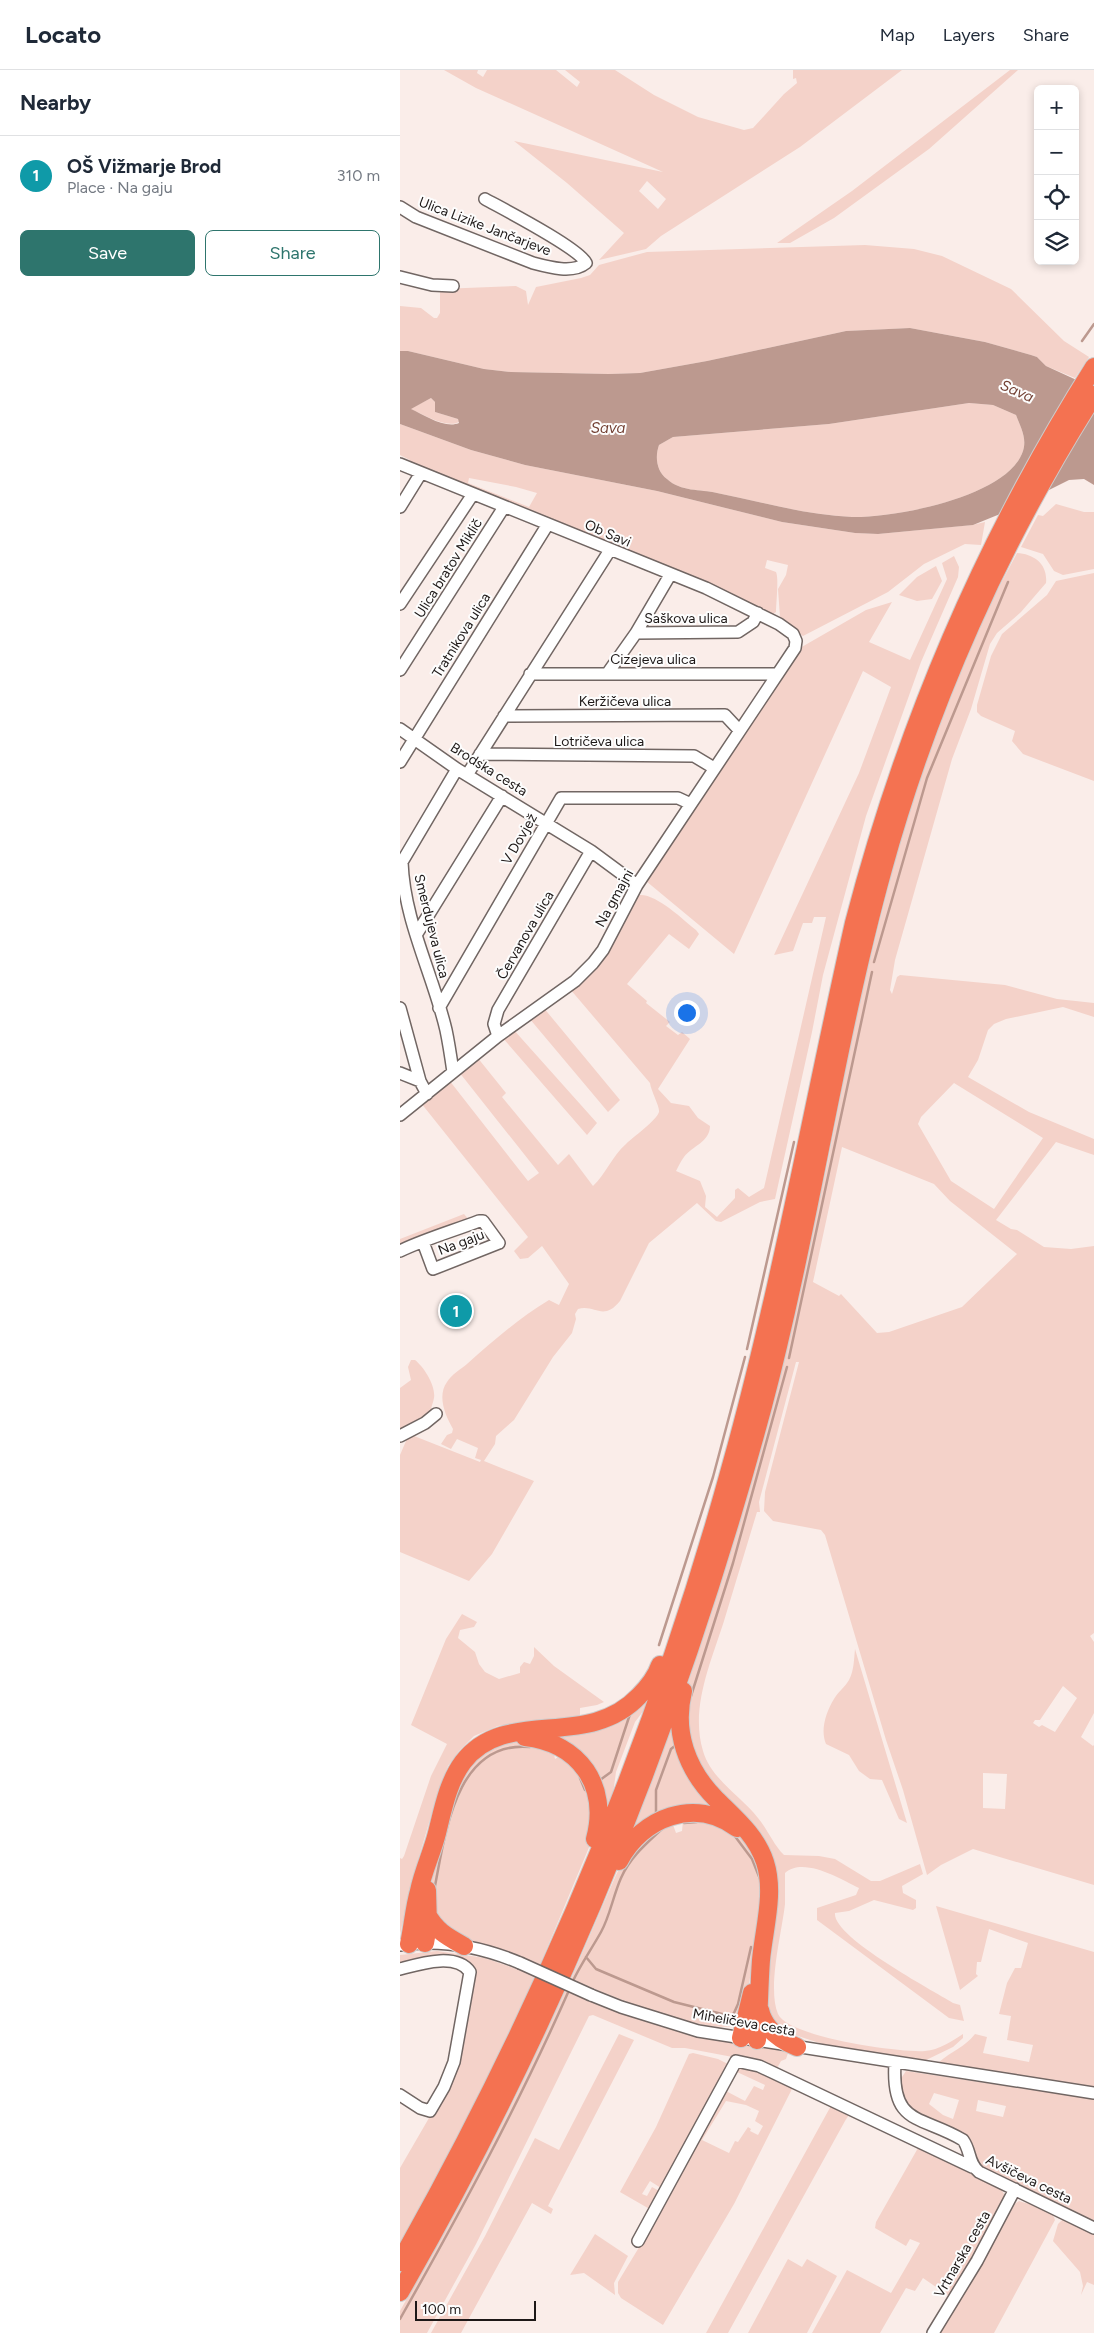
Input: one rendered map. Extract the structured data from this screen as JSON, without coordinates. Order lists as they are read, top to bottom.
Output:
{
  "streets": {
    "street": [
      "Ulica Lizike Jančarjeve",
      "Ob Savi",
      "Ulica bratov Miklič",
      "Saškova ulica",
      "Tratnikova ulica",
      "Cizejeva ulica",
      "Keržičeva ulica",
      "Lotričeva ulica",
      "Brodska cesta",
      "V Dovjež",
      "Na gmajni",
      "Smerdujeva ulica",
      "Červanova ulica",
      "Na gaju",
      "Miheličeva cesta",
      "Avšičeva cesta",
      "Vrtnarska cesta"
    ]
  },
  "crossings": [
    ["Ob Savi", "Ulica bratov Miklič"],
    ["Ob Savi", "Saškova ulica"],
    ["Ob Savi", "Tratnikova ulica"],
    ["Ob Savi", "Na gmajni"],
    ["Tratnikova ulica", "Brodska cesta"],
    ["Cizejeva ulica", "Na gmajni"],
    ["Keržičeva ulica", "Na gmajni"],
    ["Lotričeva ulica", "Na gmajni"],
    ["Brodska cesta", "V Dovjež"],
    ["Brodska cesta", "Na gmajni"],
    ["Brodska cesta", "Smerdujeva ulica"],
    ["Brodska cesta", "Červanova ulica"],
    ["V Dovjež", "Na gmajni"],
    ["V Dovjež", "Smerdujeva ulica"],
    ["Na gmajni", "Smerdujeva ulica"],
    ["Na gmajni", "Červanova ulica"],
    ["Miheličeva cesta", "Avšičeva cesta"],
    ["Avšičeva cesta", "Vrtnarska cesta"]
  ],
  "water": ["Sava"],
  "scale_bar": "100 m",
  "page": {
    "header": "Locato",
    "nav": ["Map", "Layers", "Share"],
    "heading": "Nearby",
    "map_buttons": ["+", "−"],
    "list": [
      {
        "mark": "1",
        "name": "OŠ Vižmarje Brod",
        "note": "Place · Na gaju",
        "value": "310 m"
      }
    ],
    "buttons": ["Save", "Share"],
    "pins": "1",
    "scale": "100 m"
  }
}
